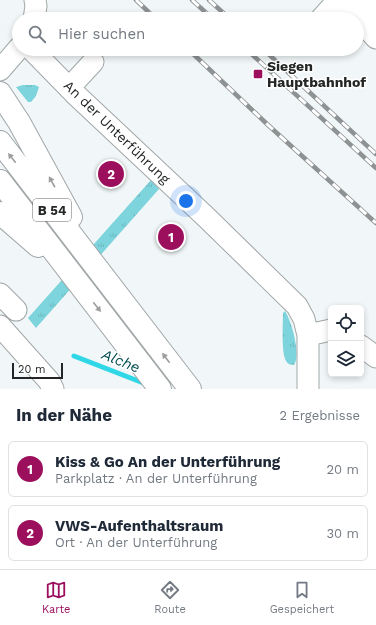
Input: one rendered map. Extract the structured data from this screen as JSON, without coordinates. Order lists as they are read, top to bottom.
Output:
{
  "streets": {
    "highway": ["B 54"],
    "street": ["An der Unterführung"]
  },
  "water": ["Alche"],
  "places": {
    "transit": ["Siegen Hauptbahnhof"]
  },
  "scale_bar": "20 m",
  "page": {
    "search": "Hier suchen",
    "pins": ["2", "1"],
    "scale": "20 m",
    "heading": ["In der Nähe", "2 Ergebnisse"],
    "list": [
      {
        "mark": "1",
        "name": "Kiss & Go An der Unterführung",
        "note": "Parkplatz · An der Unterführung",
        "value": "20 m"
      },
      {
        "mark": "2",
        "name": "VWS-Aufenthaltsraum",
        "note": "Ort · An der Unterführung",
        "value": "30 m"
      }
    ],
    "nav": ["Karte", "Route", "Gespeichert"]
  }
}
